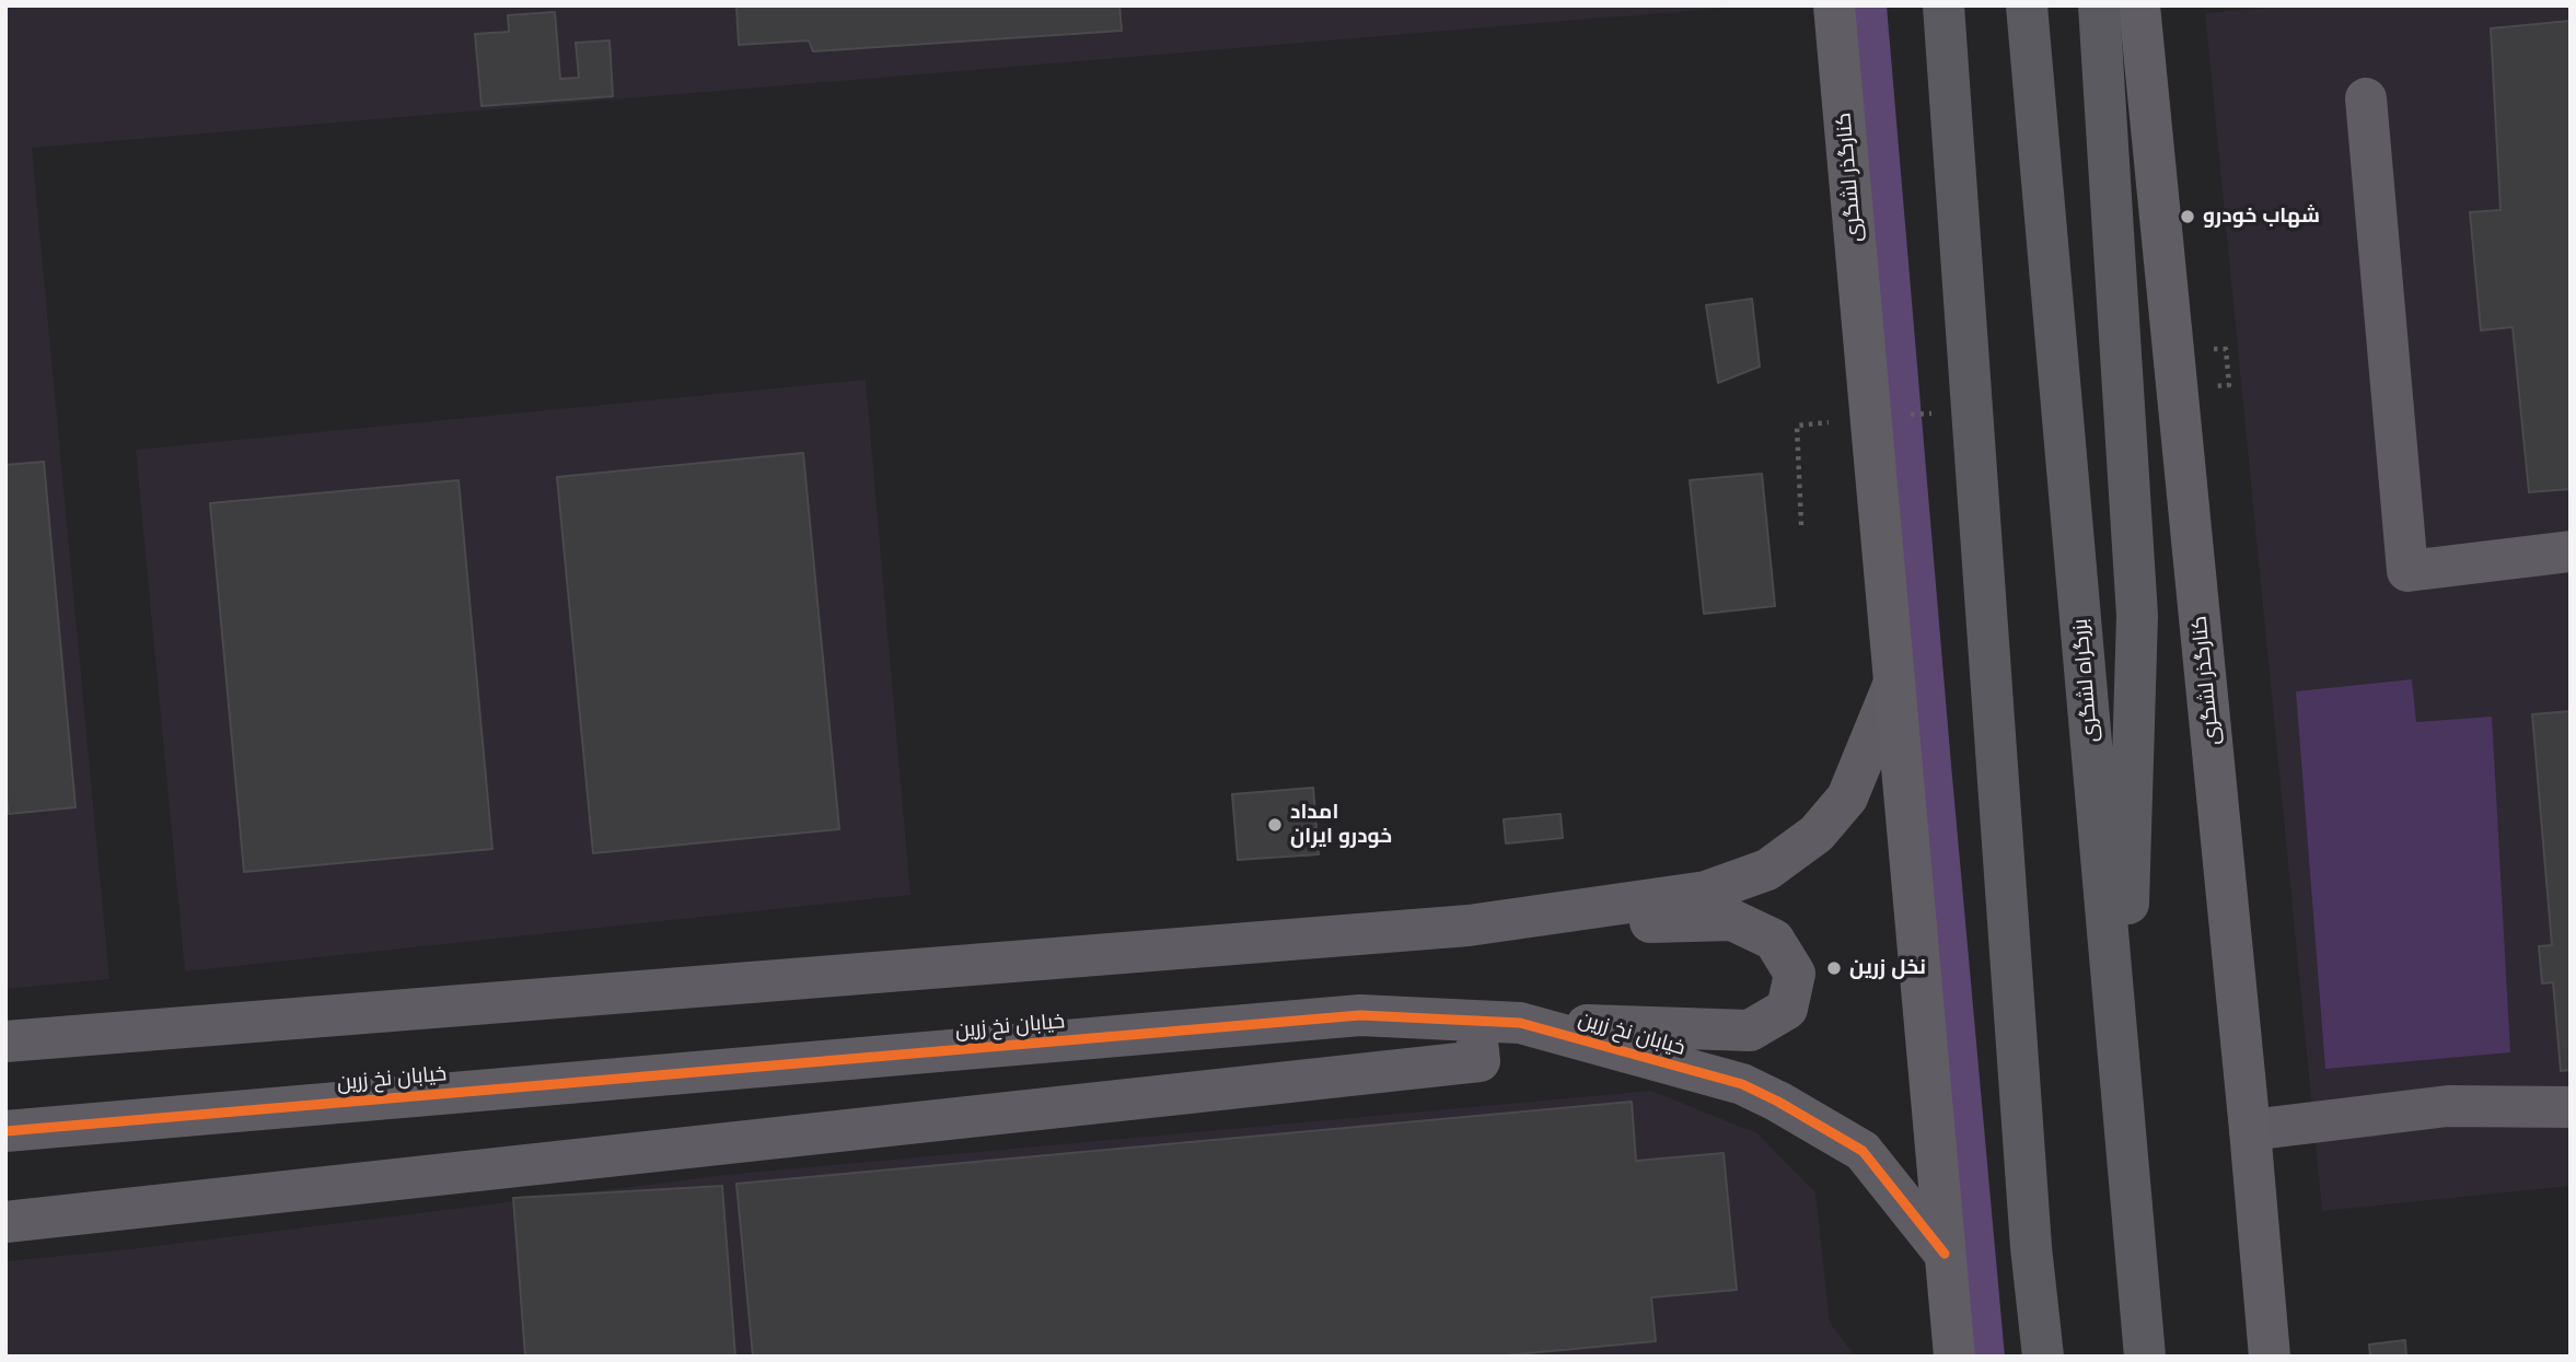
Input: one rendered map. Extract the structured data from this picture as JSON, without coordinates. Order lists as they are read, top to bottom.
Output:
{
  "streets": {
    "highway": ["بزرگراه لشگری"],
    "main road": ["کنارگذر لشگری"],
    "street": ["خیابان نخ زرین"]
  },
  "crossings": [
    ["کنارگذر لشگری", "خیابان نخ زرین"]
  ],
  "places": ["شهاب خودرو", "امداد خودرو ایران", "نخل زرین"]
}
